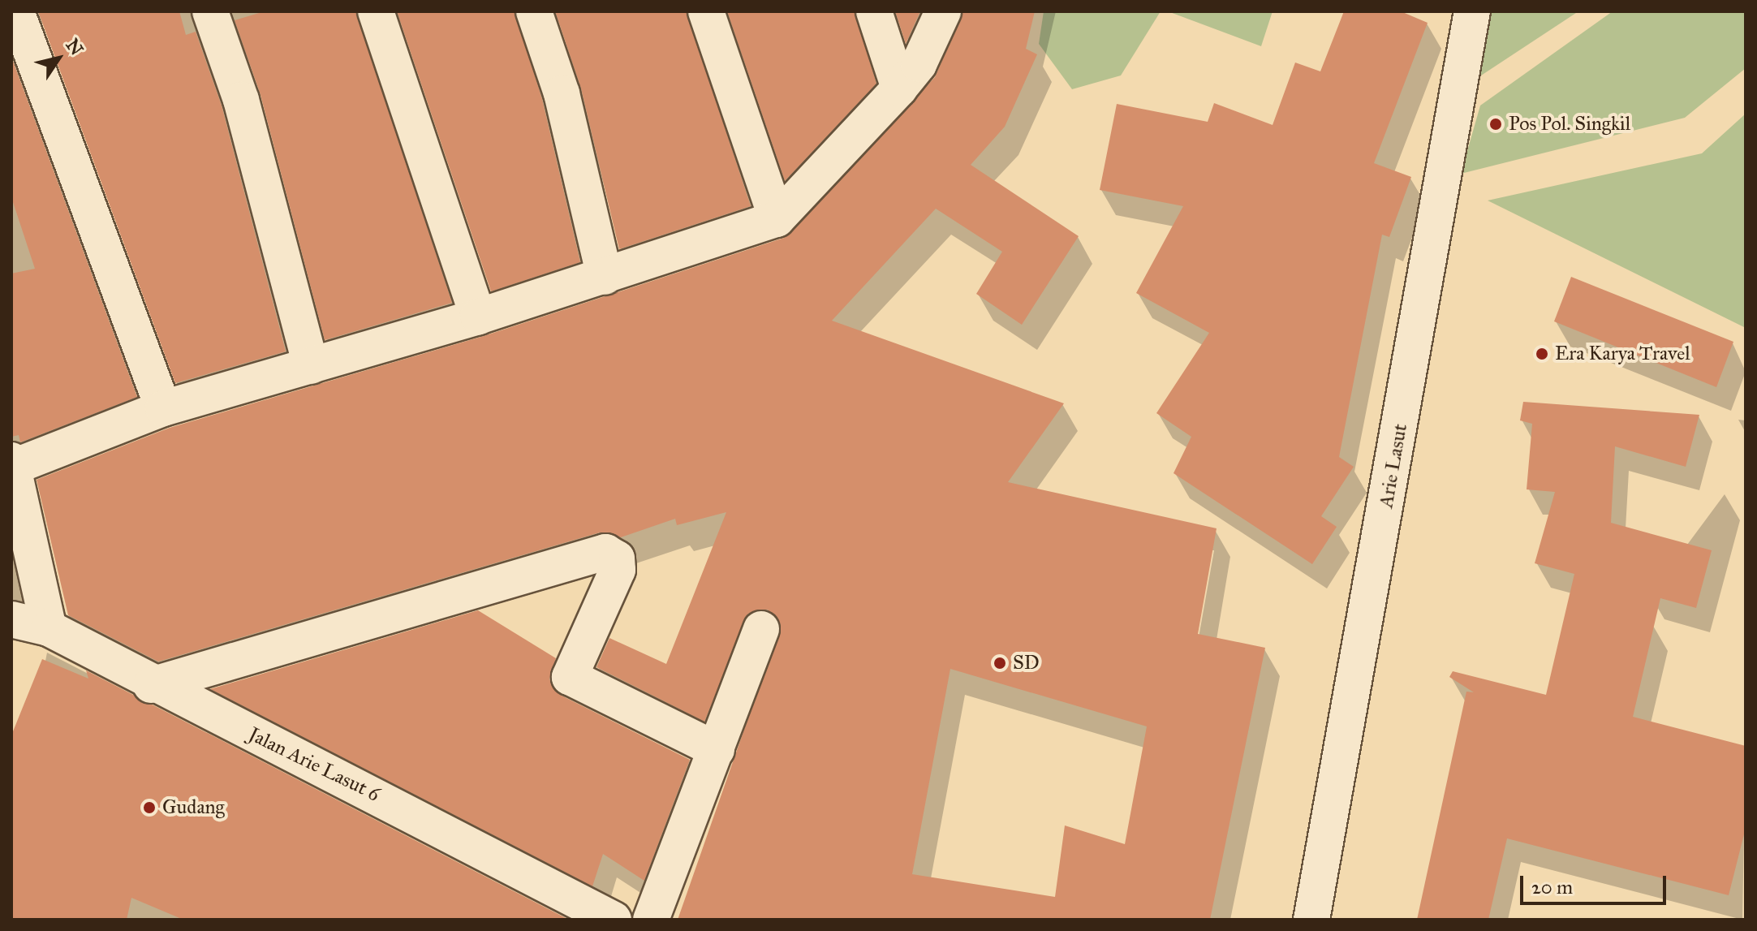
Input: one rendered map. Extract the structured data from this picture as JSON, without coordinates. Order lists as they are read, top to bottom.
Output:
{
  "streets": {
    "street": ["Arie Lasut", "Jalan Arie Lasut 6"]
  },
  "places": [
    "Pos Pol. Singkil",
    "Era Karya Travel",
    "SD",
    "Gudang"
  ],
  "scale_bar": "20 m",
  "north": "top right"
}
